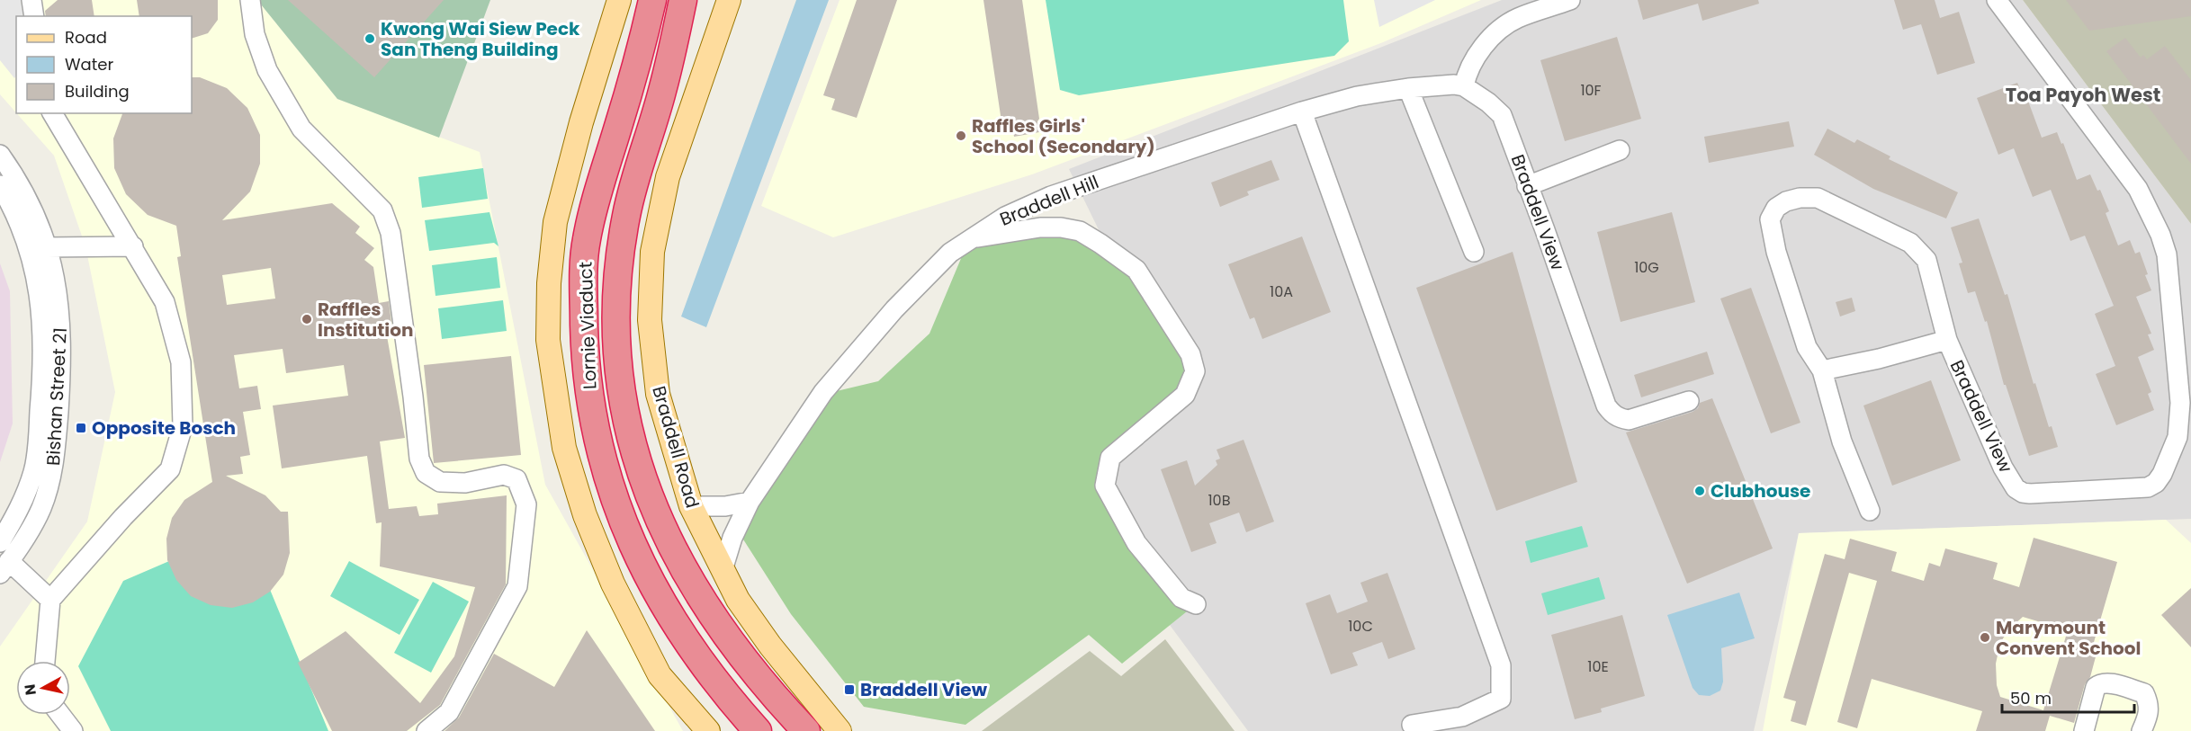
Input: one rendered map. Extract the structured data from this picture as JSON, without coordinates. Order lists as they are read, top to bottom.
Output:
{
  "streets": {
    "highway": ["Lornie Viaduct"],
    "main road": ["Braddell Road"],
    "street": ["Braddell Hill", "Braddell View", "Bishan Street 21"]
  },
  "crossings": [
    ["Braddell Hill", "Braddell View"],
    ["Braddell Hill", "Braddell Road"]
  ],
  "districts": ["Toa Payoh West"],
  "places": {
    "other": [
      "Kwong Wai Siew Peck San Theng Building",
      "Raffles Girls' School (Secondary)",
      "Raffles Institution",
      "Clubhouse",
      "Marymount Convent School"
    ],
    "transit": ["Opposite Bosch", "Braddell View"]
  },
  "house_numbers": [
    "10F",
    "10G",
    "10A",
    "10B",
    "10C",
    "10E"
  ],
  "legend": ["Road", "Water", "Building"],
  "scale_bar": "50 m",
  "north": "left"
}
